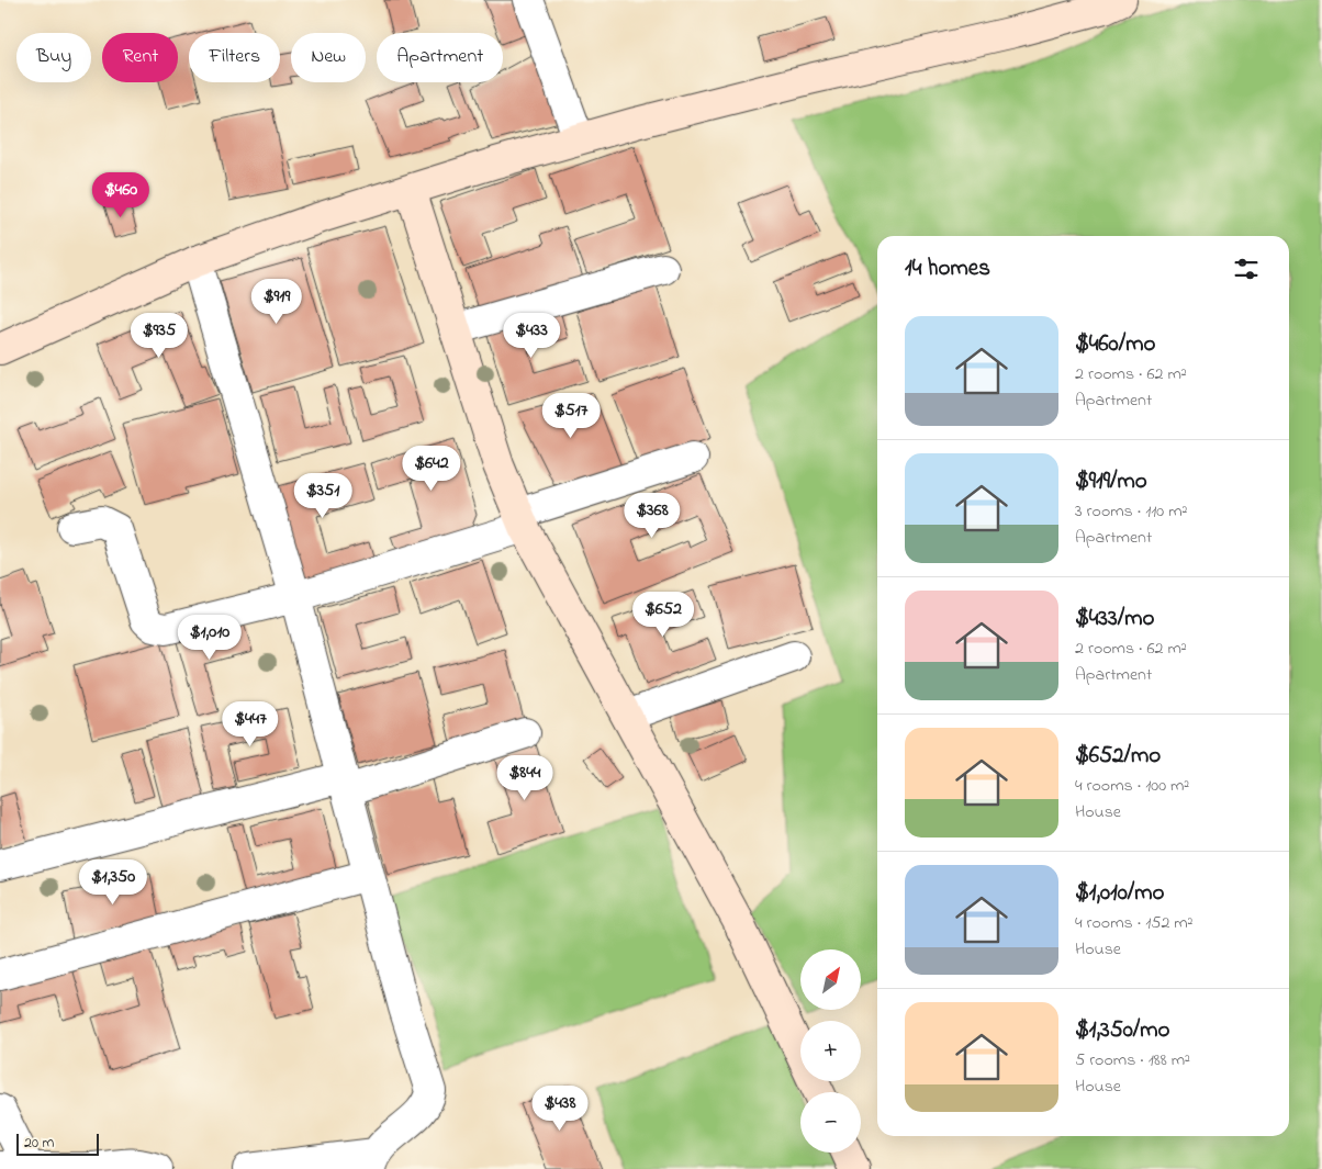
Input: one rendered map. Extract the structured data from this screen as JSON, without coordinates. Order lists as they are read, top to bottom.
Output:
{
  "scale_bar": "20 m",
  "north": "top right",
  "page": {
    "chip": [
      "Buy",
      "Rent",
      "Filters",
      "New",
      "Apartment"
    ],
    "price": [
      "$460",
      "$919",
      "$935",
      "$433",
      "$517",
      "$642",
      "$351",
      "$368",
      "$652",
      "$1,010",
      "$447",
      "$844",
      "$1,350",
      "$438"
    ],
    "heading": "14 homes",
    "list": [
      {
        "name": "$460/mo",
        "note": "2 rooms · 62 m² · Apartment"
      },
      {
        "name": "$919/mo",
        "note": "3 rooms · 110 m² · Apartment"
      },
      {
        "name": "$433/mo",
        "note": "2 rooms · 62 m² · Apartment"
      },
      {
        "name": "$652/mo",
        "note": "4 rooms · 100 m² · House"
      },
      {
        "name": "$1,010/mo",
        "note": "4 rooms · 152 m² · House"
      },
      {
        "name": "$1,350/mo",
        "note": "5 rooms · 188 m² · House"
      }
    ],
    "map_buttons": ["+", "−"],
    "scale": "20 m"
  }
}
